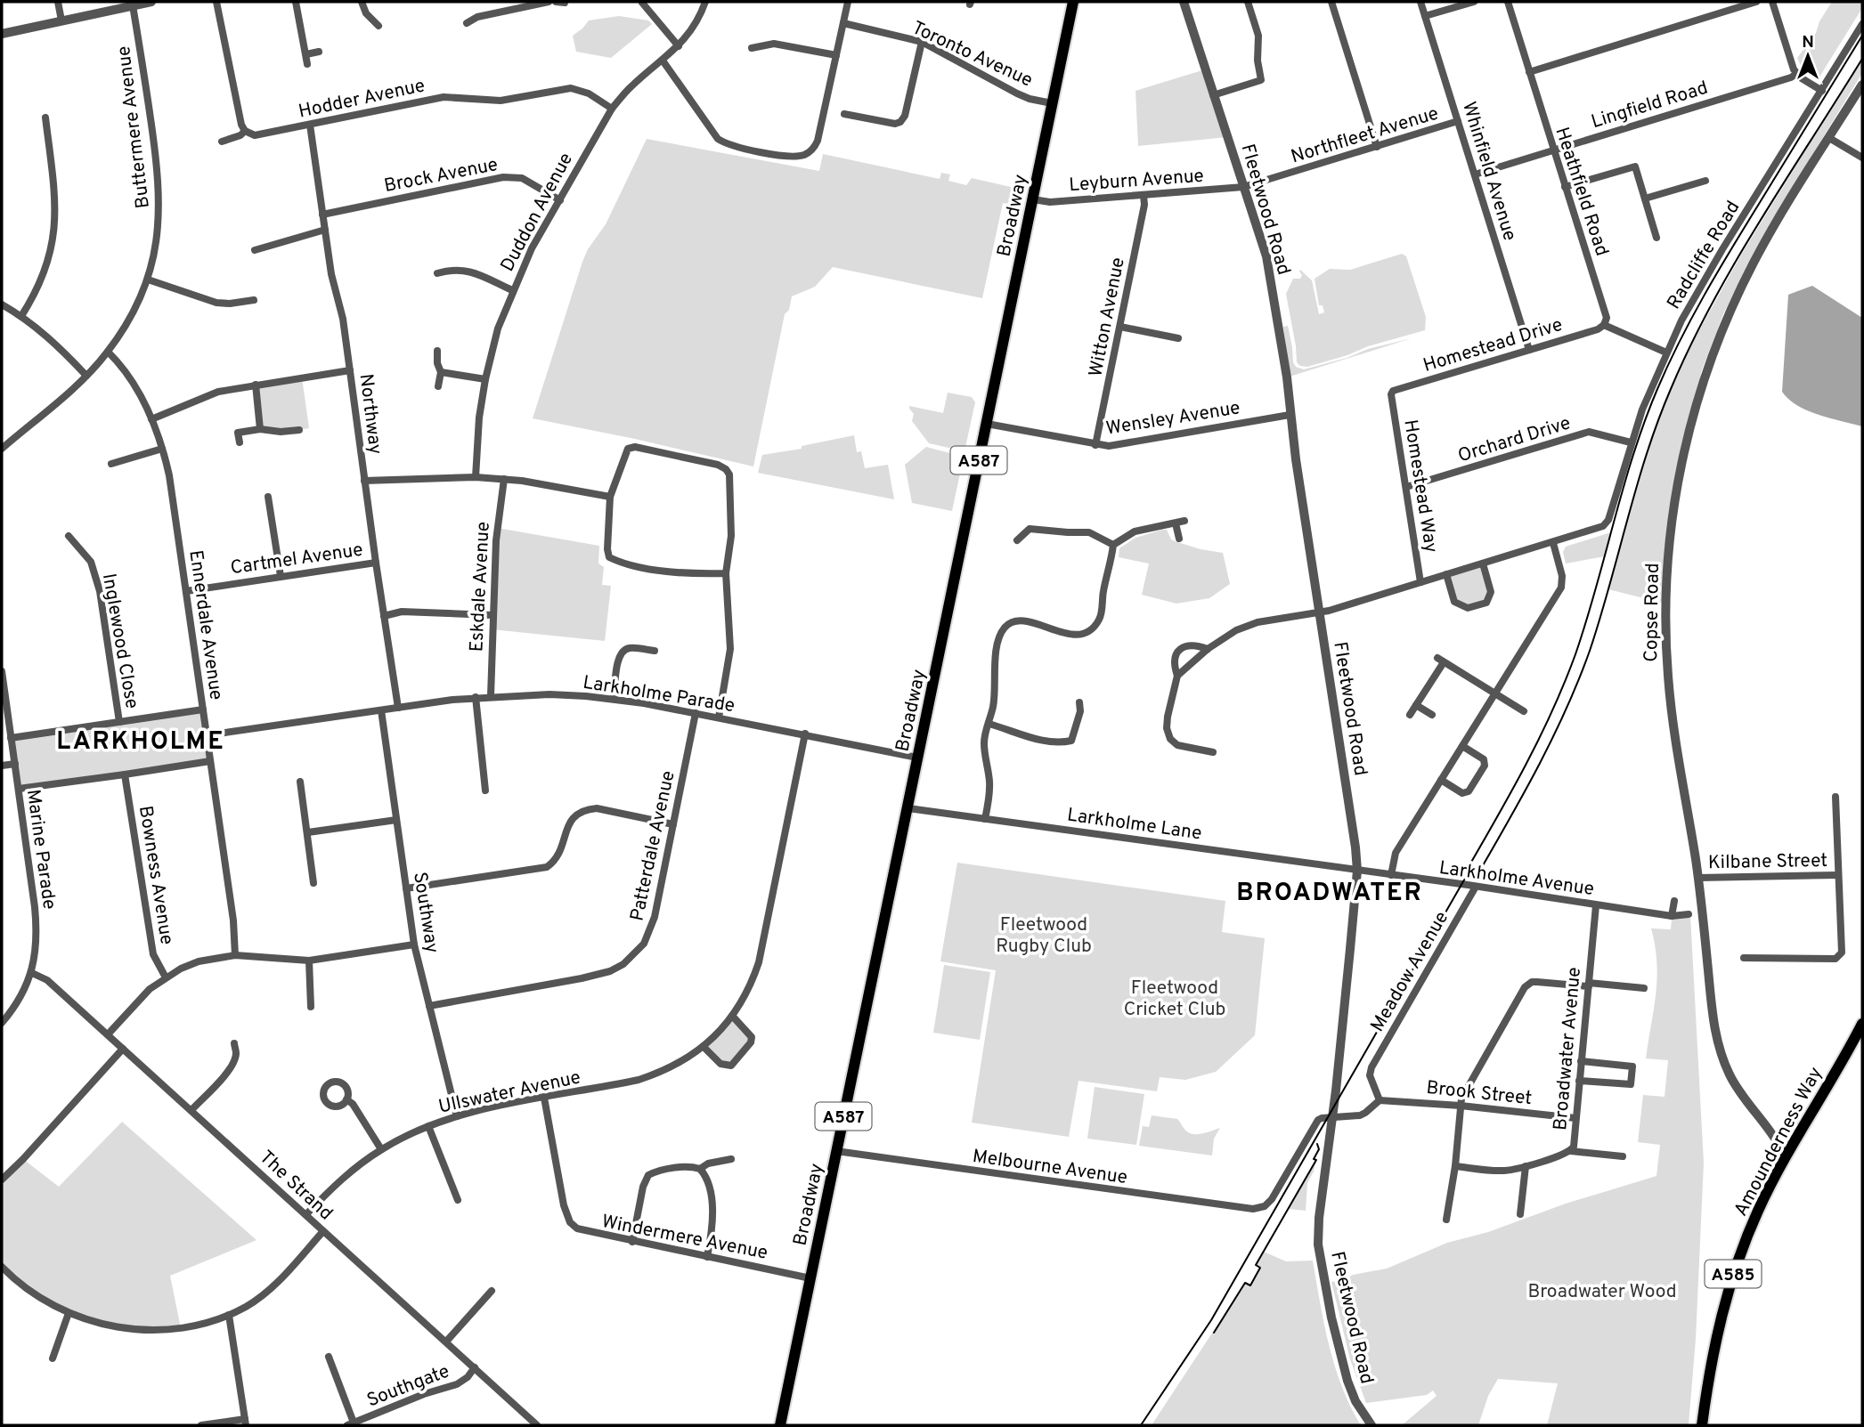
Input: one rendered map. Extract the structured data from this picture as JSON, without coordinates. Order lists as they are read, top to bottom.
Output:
{
  "streets": {
    "main road": [
      "Broadway",
      "A587",
      "Amounderness Way",
      "A585"
    ],
    "street": [
      "Toronto Avenue",
      "Hodder Avenue",
      "Lingfield Road",
      "Buttermere Avenue",
      "Northfleet Avenue",
      "Whinfield Avenue",
      "Brock Avenue",
      "Leyburn Avenue",
      "Heathfield Road",
      "Fleetwood Road",
      "Duddon Avenue",
      "Radcliffe Road",
      "Witton Avenue",
      "Homestead Drive",
      "Northway",
      "Wensley Avenue",
      "Orchard Drive",
      "Homestead Way",
      "Cartmel Avenue",
      "Eskdale Avenue",
      "Copse Road",
      "Ennerdale Avenue",
      "Inglewood Close",
      "Larkholme Parade",
      "Larkholme Lane",
      "Patterdale Avenue",
      "Marine Parade",
      "Kilbane Street",
      "Bowness Avenue",
      "Larkholme Avenue",
      "Southway",
      "Meadow Avenue",
      "Broadwater Avenue",
      "Ullswater Avenue",
      "Brook Street",
      "Melbourne Avenue",
      "The Strand",
      "Windermere Avenue",
      "Southgate"
    ]
  },
  "crossings": [
    ["Toronto Avenue", "Broadway"],
    ["Hodder Avenue", "Duddon Avenue"],
    ["Hodder Avenue", "Northway"],
    ["Lingfield Road", "Whinfield Avenue"],
    ["Lingfield Road", "Heathfield Road"],
    ["Buttermere Avenue", "Ennerdale Avenue"],
    ["Northfleet Avenue", "Whinfield Avenue"],
    ["Northfleet Avenue", "Leyburn Avenue"],
    ["Northfleet Avenue", "Fleetwood Road"],
    ["Whinfield Avenue", "Homestead Drive"],
    ["Brock Avenue", "Duddon Avenue"],
    ["Brock Avenue", "Northway"],
    ["Leyburn Avenue", "Fleetwood Road"],
    ["Leyburn Avenue", "Broadway"],
    ["Leyburn Avenue", "Witton Avenue"],
    ["Heathfield Road", "Homestead Drive"],
    ["Fleetwood Road", "Wensley Avenue"],
    ["Fleetwood Road", "Larkholme Lane"],
    ["Fleetwood Road", "Larkholme Avenue"],
    ["Fleetwood Road", "Melbourne Avenue"],
    ["Broadway", "Wensley Avenue"],
    ["Broadway", "Larkholme Parade"],
    ["Broadway", "Larkholme Lane"],
    ["Broadway", "Melbourne Avenue"],
    ["Broadway", "Windermere Avenue"],
    ["Radcliffe Road", "Orchard Drive"],
    ["Witton Avenue", "Wensley Avenue"],
    ["Homestead Drive", "Homestead Way"],
    ["Northway", "Cartmel Avenue"],
    ["Northway", "Larkholme Parade"],
    ["Orchard Drive", "Homestead Way"],
    ["Cartmel Avenue", "Ennerdale Avenue"],
    ["Eskdale Avenue", "Larkholme Parade"],
    ["Copse Road", "Kilbane Street"],
    ["Copse Road", "Amounderness Way"],
    ["Ennerdale Avenue", "Larkholme Parade"],
    ["Larkholme Parade", "Patterdale Avenue"],
    ["Larkholme Parade", "Southway"],
    ["Larkholme Parade", "Ullswater Avenue"],
    ["Larkholme Lane", "Larkholme Avenue"],
    ["Patterdale Avenue", "Southway"],
    ["Marine Parade", "The Strand"],
    ["Larkholme Avenue", "Meadow Avenue"],
    ["Larkholme Avenue", "Broadwater Avenue"],
    ["Southway", "Ullswater Avenue"],
    ["Meadow Avenue", "Brook Street"],
    ["Broadwater Avenue", "Brook Street"],
    ["Ullswater Avenue", "The Strand"],
    ["Ullswater Avenue", "Windermere Avenue"],
    ["The Strand", "Southgate"]
  ],
  "districts": ["LARKHOLME", "BROADWATER"],
  "parks": ["Fleetwood Rugby Club", "Fleetwood Cricket Club", "Broadwater Wood"],
  "north": "top"
}
